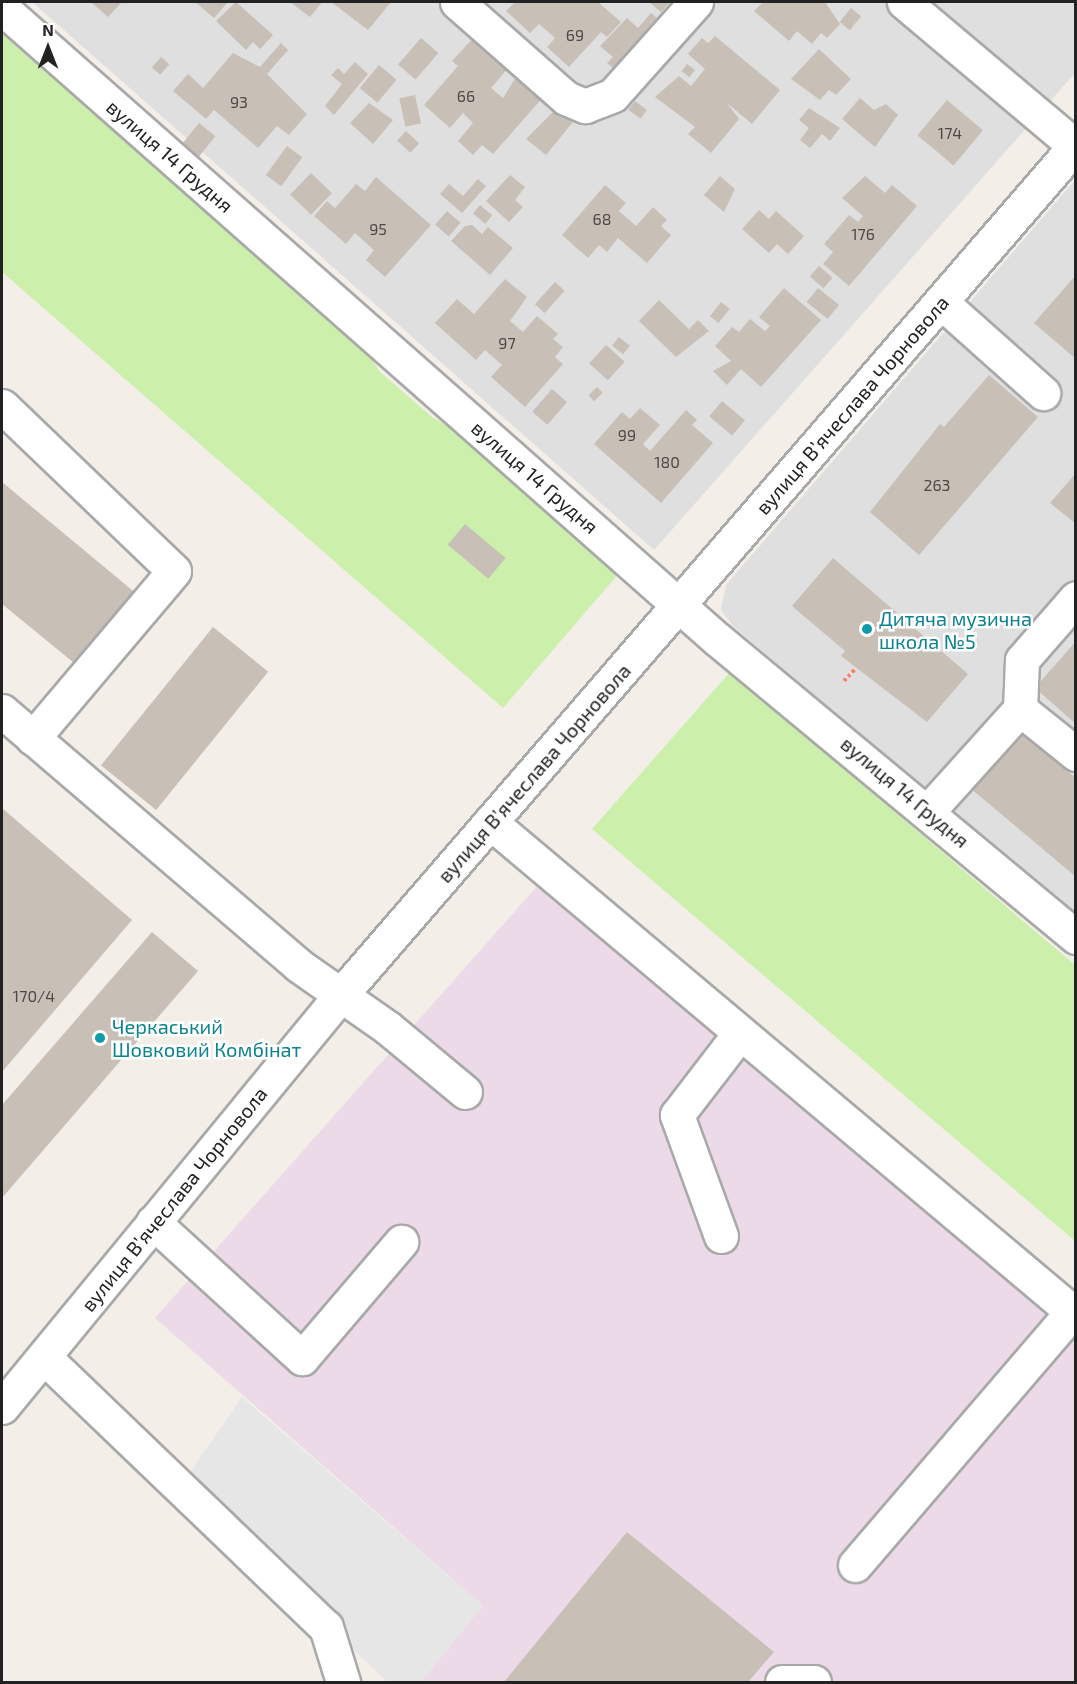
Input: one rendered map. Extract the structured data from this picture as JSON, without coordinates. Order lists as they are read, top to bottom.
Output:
{
  "streets": {
    "street": ["вулиця 14 Грудня", "вулиця Вʼячеслава Чорновола"]
  },
  "crossings": [
    ["вулиця 14 Грудня", "вулиця Вʼячеслава Чорновола"]
  ],
  "places": ["Дитяча музична школа №5", "Черкаський Шовковий Комбінат"],
  "house_numbers": [
    "69",
    "66",
    "93",
    "174",
    "68",
    "95",
    "176",
    "97",
    "99",
    "180",
    "263",
    "170/4"
  ],
  "north": "top"
}
